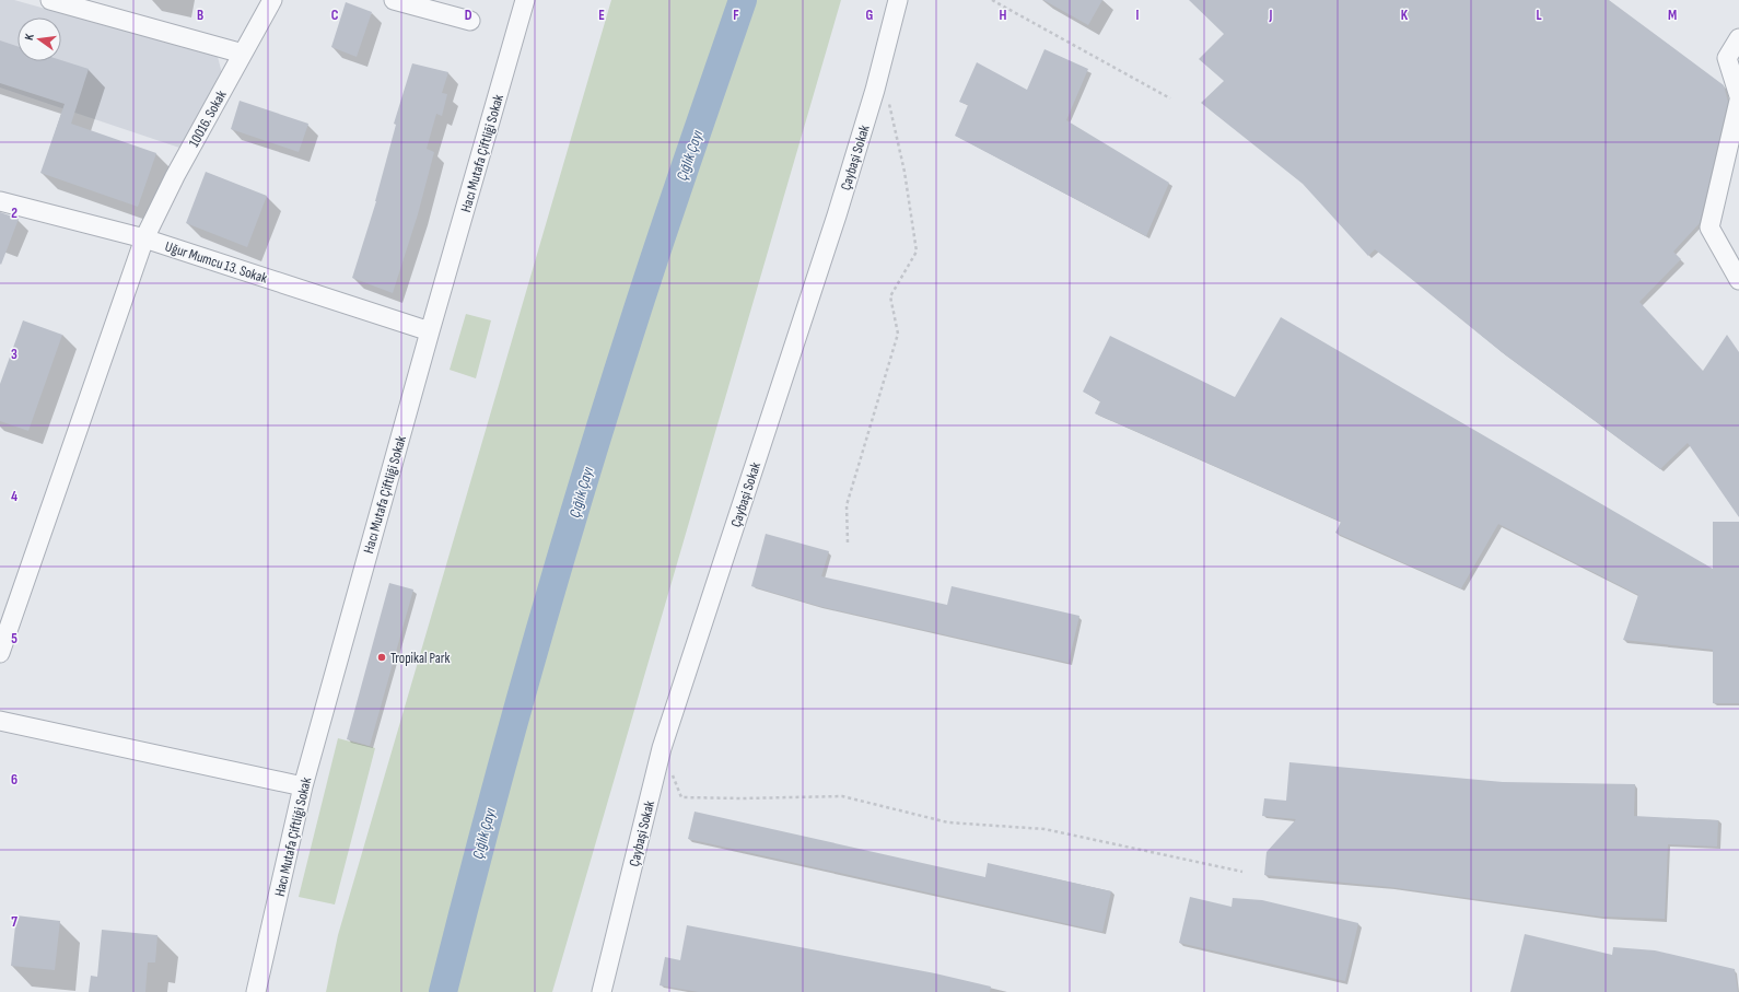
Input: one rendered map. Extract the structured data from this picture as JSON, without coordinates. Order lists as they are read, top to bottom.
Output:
{
  "streets": {
    "street": [
      "10016. Sokak",
      "Hacı Mutafa Çiftliği Sokak",
      "Çaybaşi Sokak",
      "Uğur Mumcu 13. Sokak"
    ]
  },
  "crossings": [
    ["10016. Sokak", "Uğur Mumcu 13. Sokak"],
    ["Hacı Mutafa Çiftliği Sokak", "Uğur Mumcu 13. Sokak"]
  ],
  "water": ["Çığlık Çayı"],
  "places": ["Tropikal Park"],
  "north": "left",
  "grid": {
    "columns": [
      "B",
      "C",
      "D",
      "E",
      "F",
      "G",
      "H",
      "I",
      "J",
      "K",
      "L",
      "M"
    ],
    "rows": [
      "2",
      "3",
      "4",
      "5",
      "6",
      "7"
    ]
  }
}
